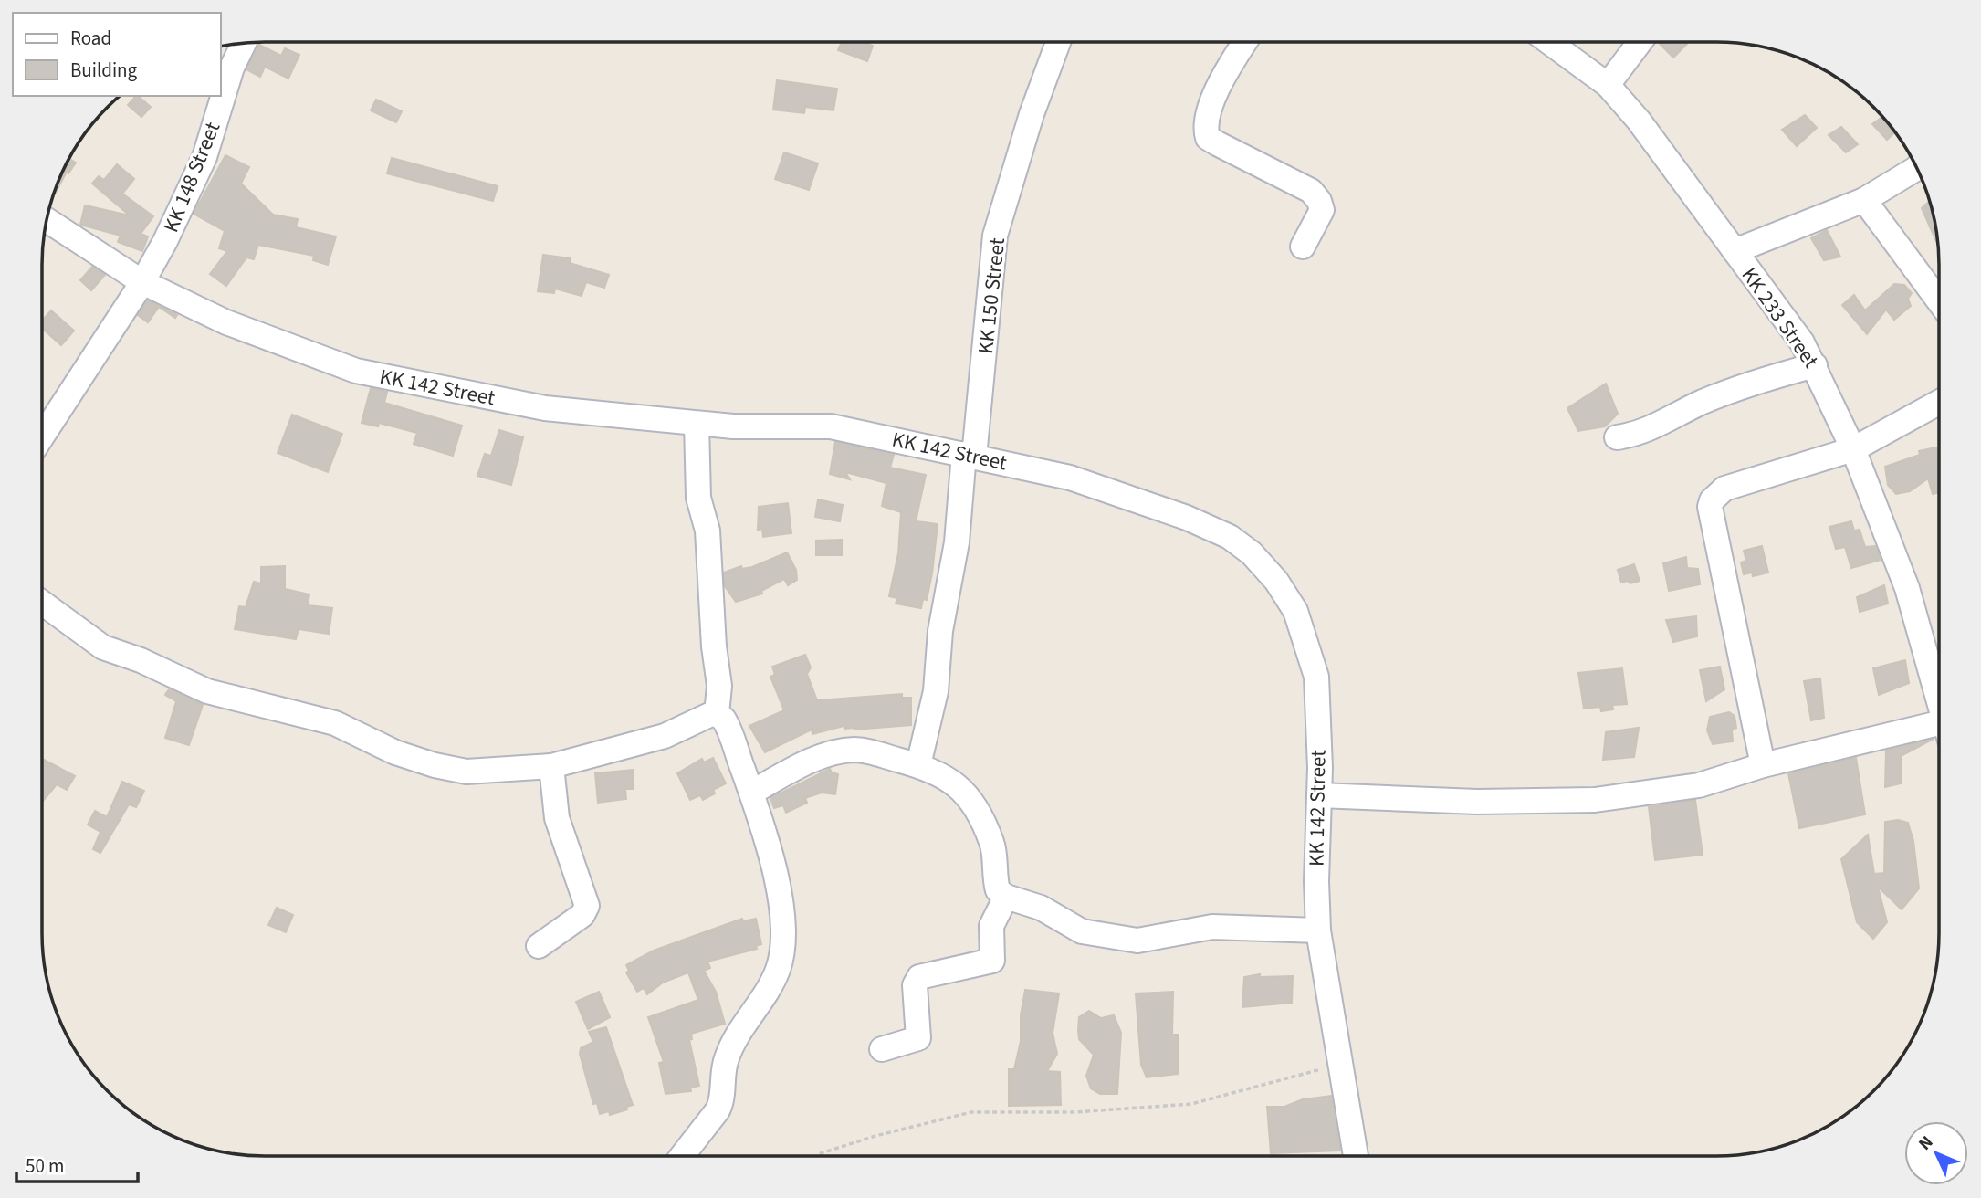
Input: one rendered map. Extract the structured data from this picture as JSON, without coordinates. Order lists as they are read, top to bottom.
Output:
{
  "streets": {
    "street": [
      "KK 148 Street",
      "KK 150 Street",
      "KK 233 Street",
      "KK 142 Street"
    ]
  },
  "crossings": [
    ["KK 148 Street", "KK 142 Street"],
    ["KK 150 Street", "KK 142 Street"]
  ],
  "legend": ["Road", "Building"],
  "scale_bar": "50 m",
  "north": "top left"
}
